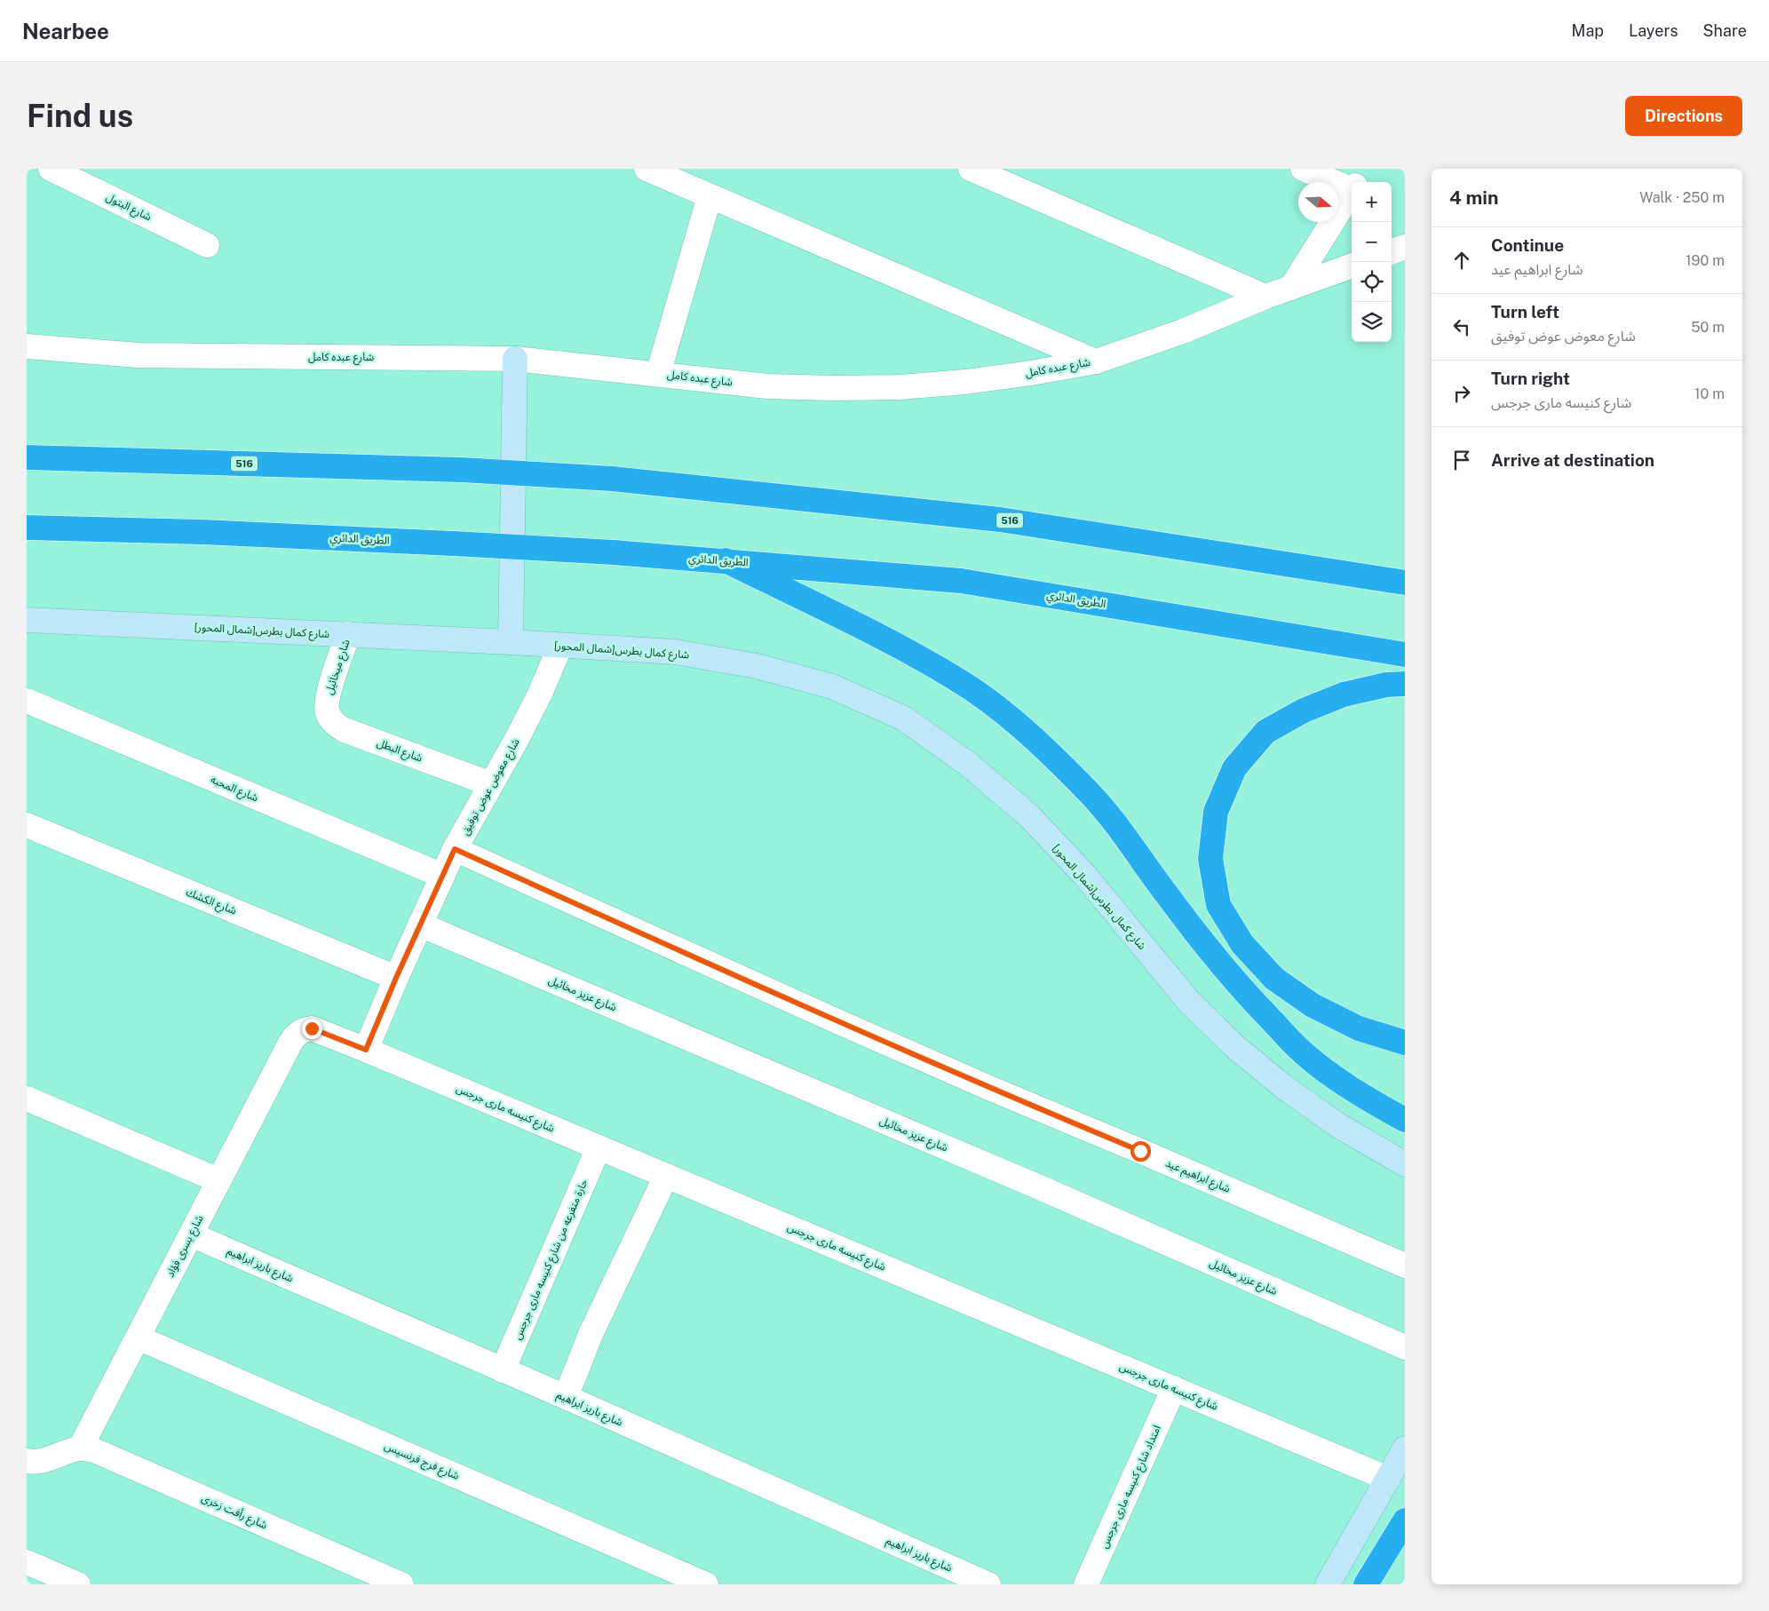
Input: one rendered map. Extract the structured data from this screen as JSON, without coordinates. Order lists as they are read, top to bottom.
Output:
{
  "streets": {
    "highway": ["516", "الطريق الدائري"],
    "street": [
      "شارع البتول",
      "شارع عبده كامل",
      "شارع كمال بطرس[شمال المحور]",
      "شارع ميخائيل",
      "شارع البطل",
      "شارع معوض عوض توفيق",
      "شارع المحبه",
      "شارع الكشك",
      "شارع عزيز مخائيل",
      "شارع كنيسه مارى جرجس",
      "شارع ابراهيم عيد",
      "شارع يسرى فؤاد",
      "حارة متفرعه من شارع كنيسه مارى جرجس",
      "شارع باريز ابراهيم",
      "شارع فرج فرنسيس",
      "امتداد شارع كنيسه مارى جرجس",
      "شارع رأفت زخرى"
    ]
  },
  "crossings": [
    ["شارع كمال بطرس[شمال المحور]", "شارع ميخائيل"],
    ["شارع كمال بطرس[شمال المحور]", "شارع معوض عوض توفيق"],
    ["شارع ميخائيل", "شارع البطل"],
    ["شارع البطل", "شارع معوض عوض توفيق"],
    ["شارع معوض عوض توفيق", "شارع المحبه"],
    ["شارع معوض عوض توفيق", "شارع الكشك"],
    ["شارع معوض عوض توفيق", "شارع عزيز مخائيل"],
    ["شارع معوض عوض توفيق", "شارع كنيسه مارى جرجس"],
    ["شارع معوض عوض توفيق", "شارع ابراهيم عيد"],
    ["شارع كنيسه مارى جرجس", "شارع يسرى فؤاد"],
    ["شارع كنيسه مارى جرجس", "حارة متفرعه من شارع كنيسه مارى جرجس"],
    ["شارع كنيسه مارى جرجس", "امتداد شارع كنيسه مارى جرجس"],
    ["شارع يسرى فؤاد", "شارع باريز ابراهيم"],
    ["شارع يسرى فؤاد", "شارع فرج فرنسيس"],
    ["شارع يسرى فؤاد", "شارع رأفت زخرى"],
    ["حارة متفرعه من شارع كنيسه مارى جرجس", "شارع باريز ابراهيم"]
  ],
  "north": "right",
  "page": {
    "header": "Nearbee",
    "nav": ["Map", "Layers", "Share"],
    "buttons": "Directions",
    "title": "Find us",
    "heading": ["4 min", "Walk · 250 m"],
    "map_buttons": ["+", "−"],
    "list": [
      ["Continue", "شارع ابراهيم عيد", "190 m"],
      ["Turn left", "شارع معوض عوض توفيق", "50 m"],
      ["Turn right", "شارع كنيسه مارى جرجس", "10 m"],
      "Arrive at destination"
    ]
  }
}
